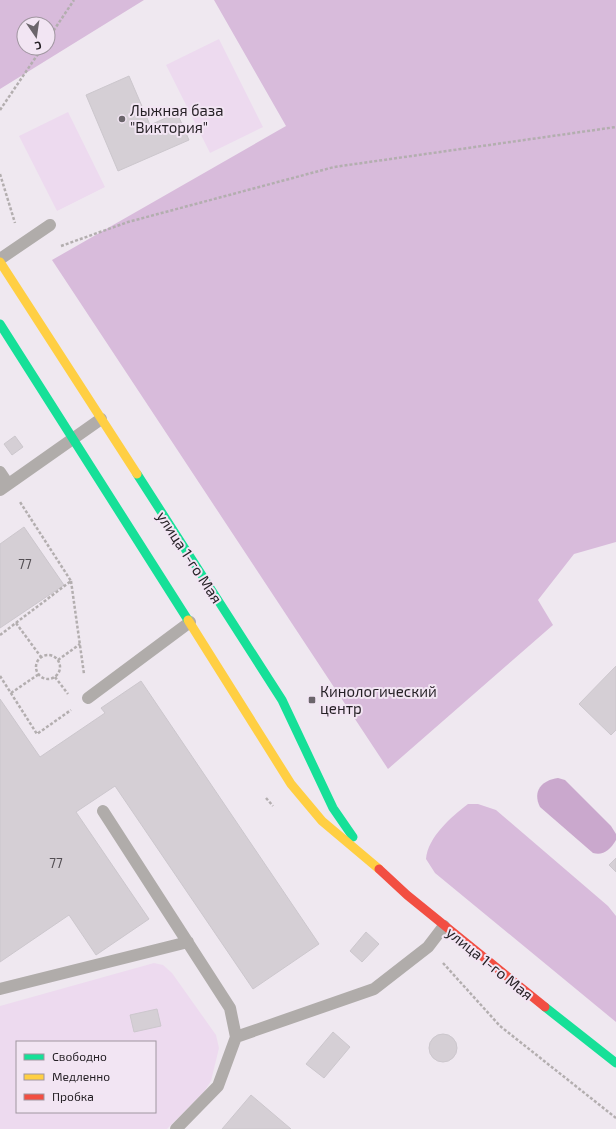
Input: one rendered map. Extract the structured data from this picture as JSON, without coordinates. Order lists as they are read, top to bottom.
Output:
{
  "streets": {
    "main road": ["улица 1-го Мая"]
  },
  "places": {
    "other": ["Лыжная база \"Виктория\""],
    "transit": ["Кинологический центр"]
  },
  "house_numbers": ["77", "77"],
  "legend": ["Свободно", "Медленно", "Пробка"],
  "north": "bottom"
}
